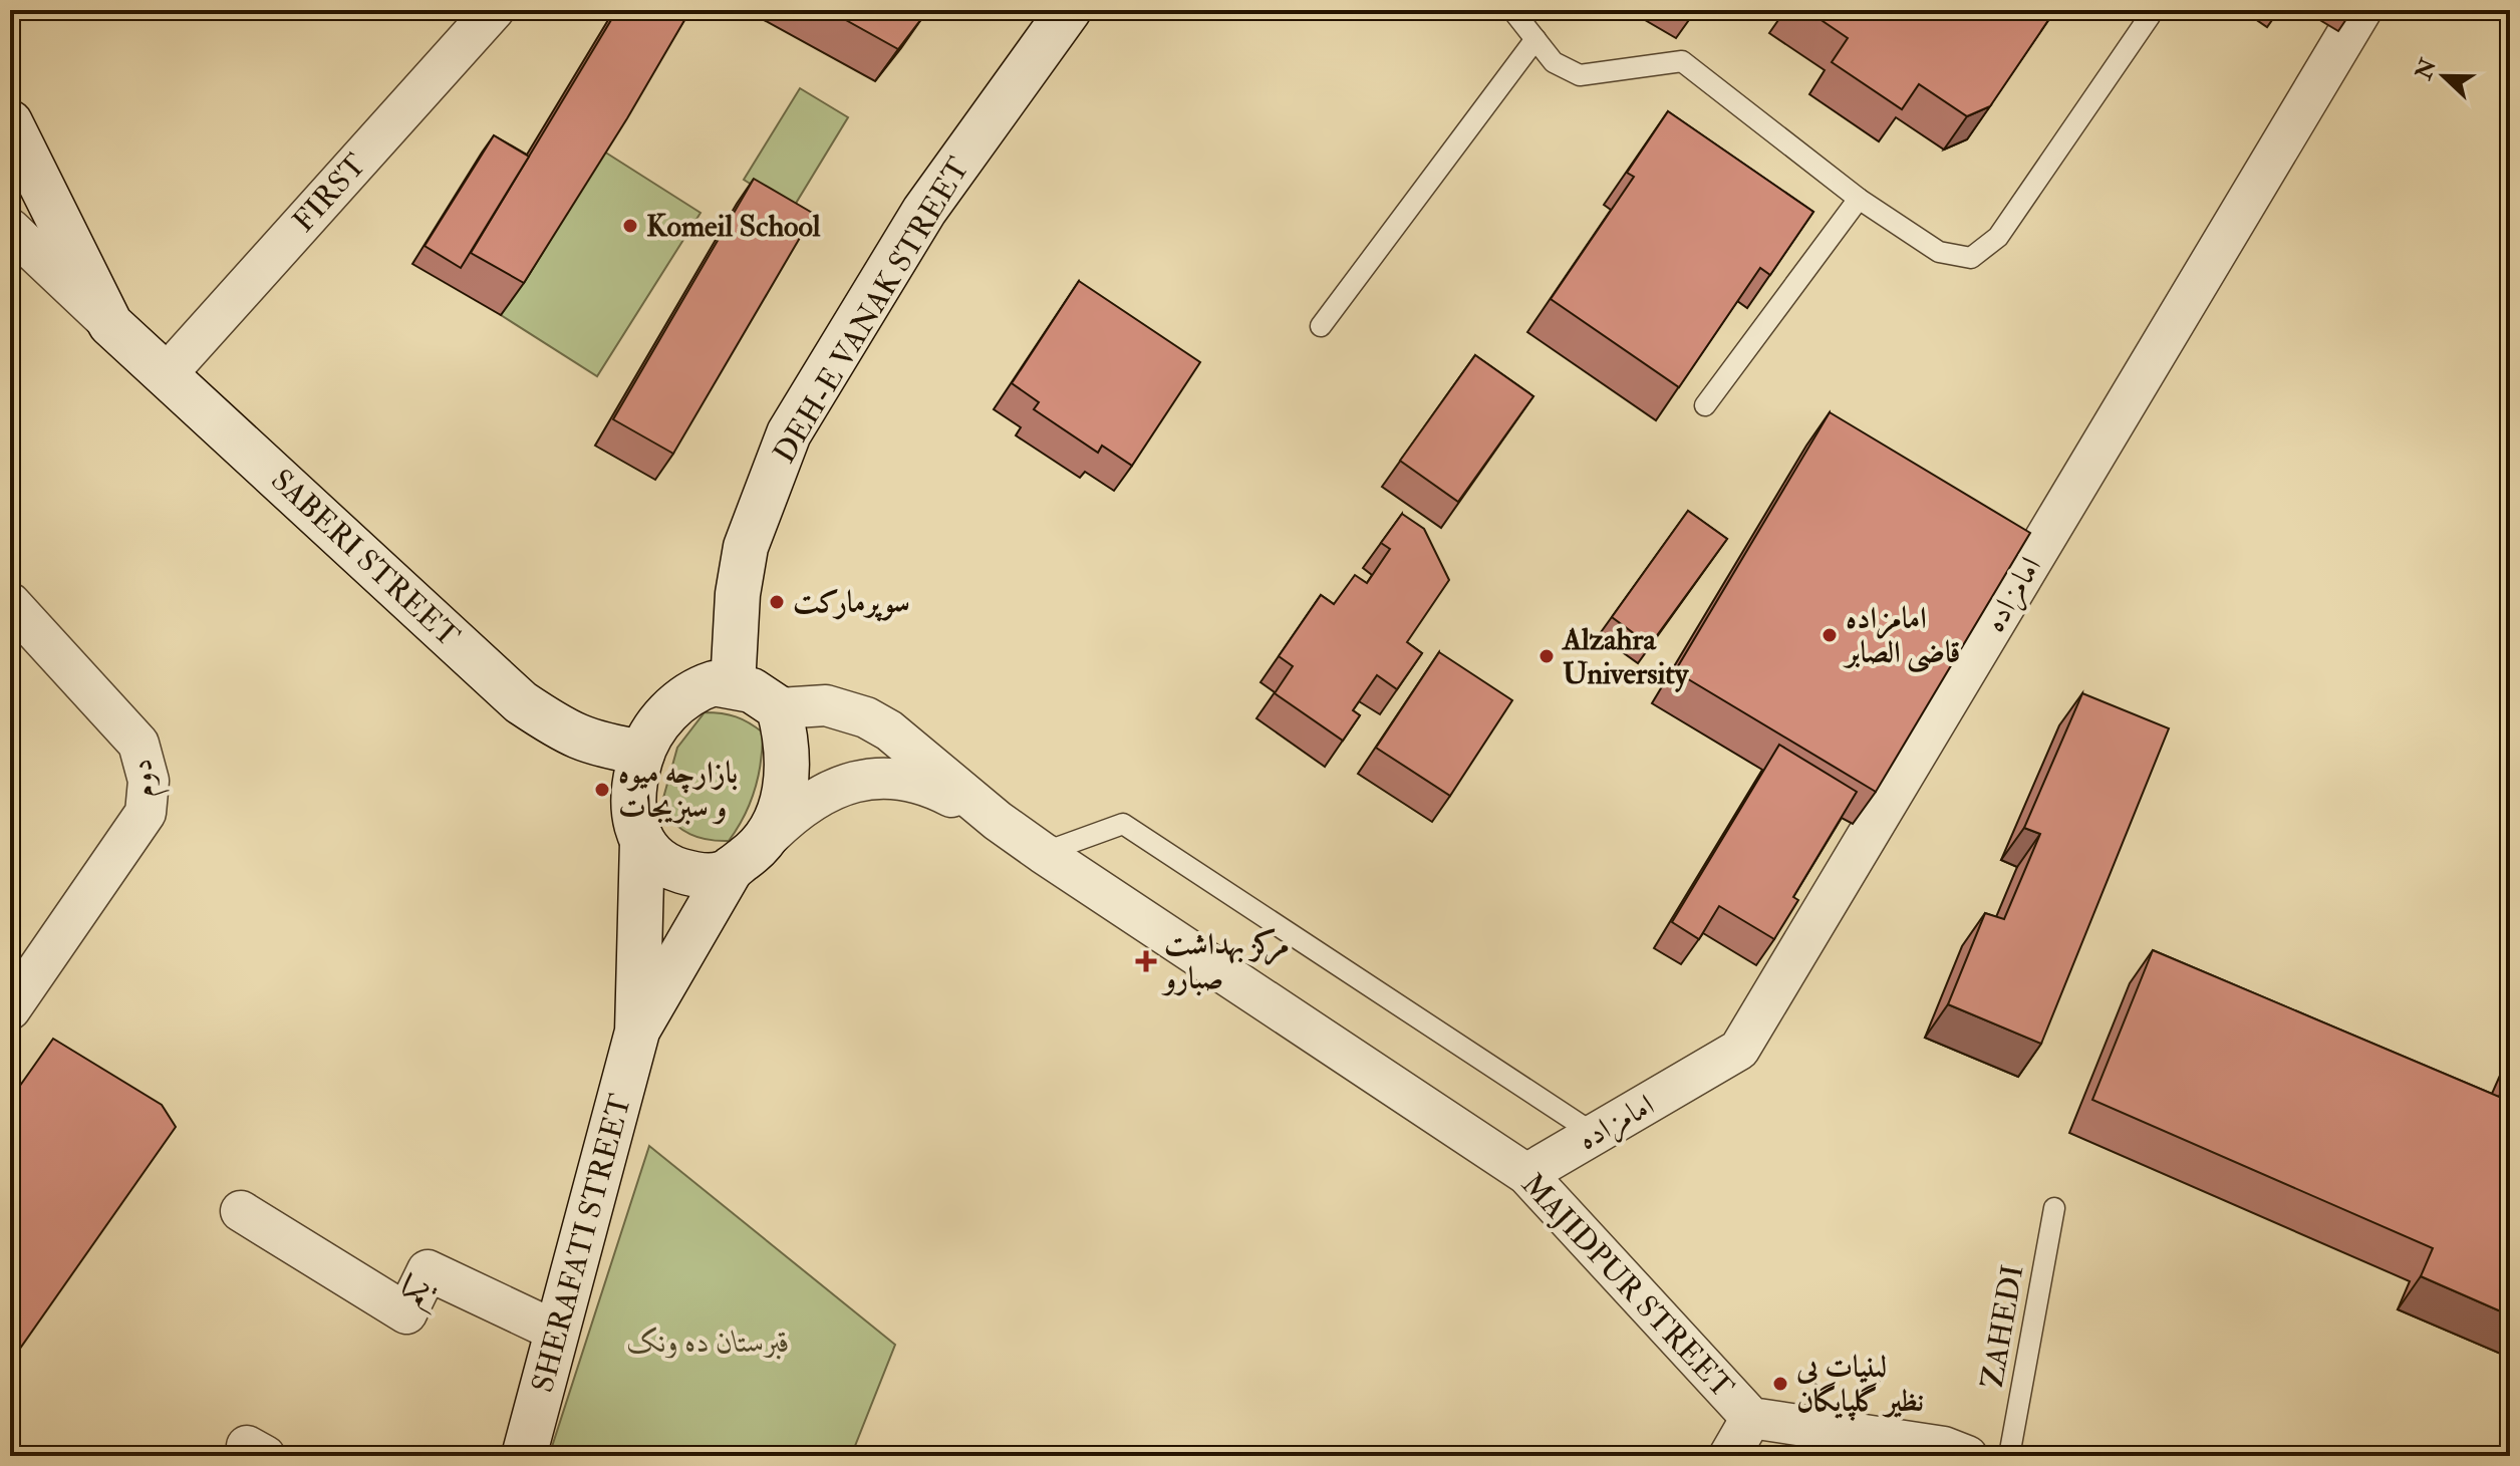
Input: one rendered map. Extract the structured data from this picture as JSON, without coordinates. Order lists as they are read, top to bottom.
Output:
{
  "streets": {
    "street": [
      "FIRST",
      "DEH-E VANAK STREET",
      "SABERI STREET",
      "امامزاده",
      "دوم",
      "SHERAFATI STREET",
      "MAJIDPUR STREET",
      "یکم"
    ],
    "lane": ["ZAHEDI"]
  },
  "crossings": [
    ["FIRST", "SABERI STREET"],
    ["DEH-E VANAK STREET", "SABERI STREET"],
    ["امامزاده", "MAJIDPUR STREET"],
    ["SHERAFATI STREET", "یکم"]
  ],
  "parks": ["قبرستان ده ونک"],
  "places": {
    "other": [
      "Komeil School",
      "سوپرمارکت",
      "امامزاده قاضی الصابر",
      "Alzahra University",
      "بازارچه میوه و سبزیجات",
      "لبنیات بی نظیر گلپایگان"
    ],
    "health": ["مرکز بهداشت صبارو"]
  },
  "north": "left"
}
